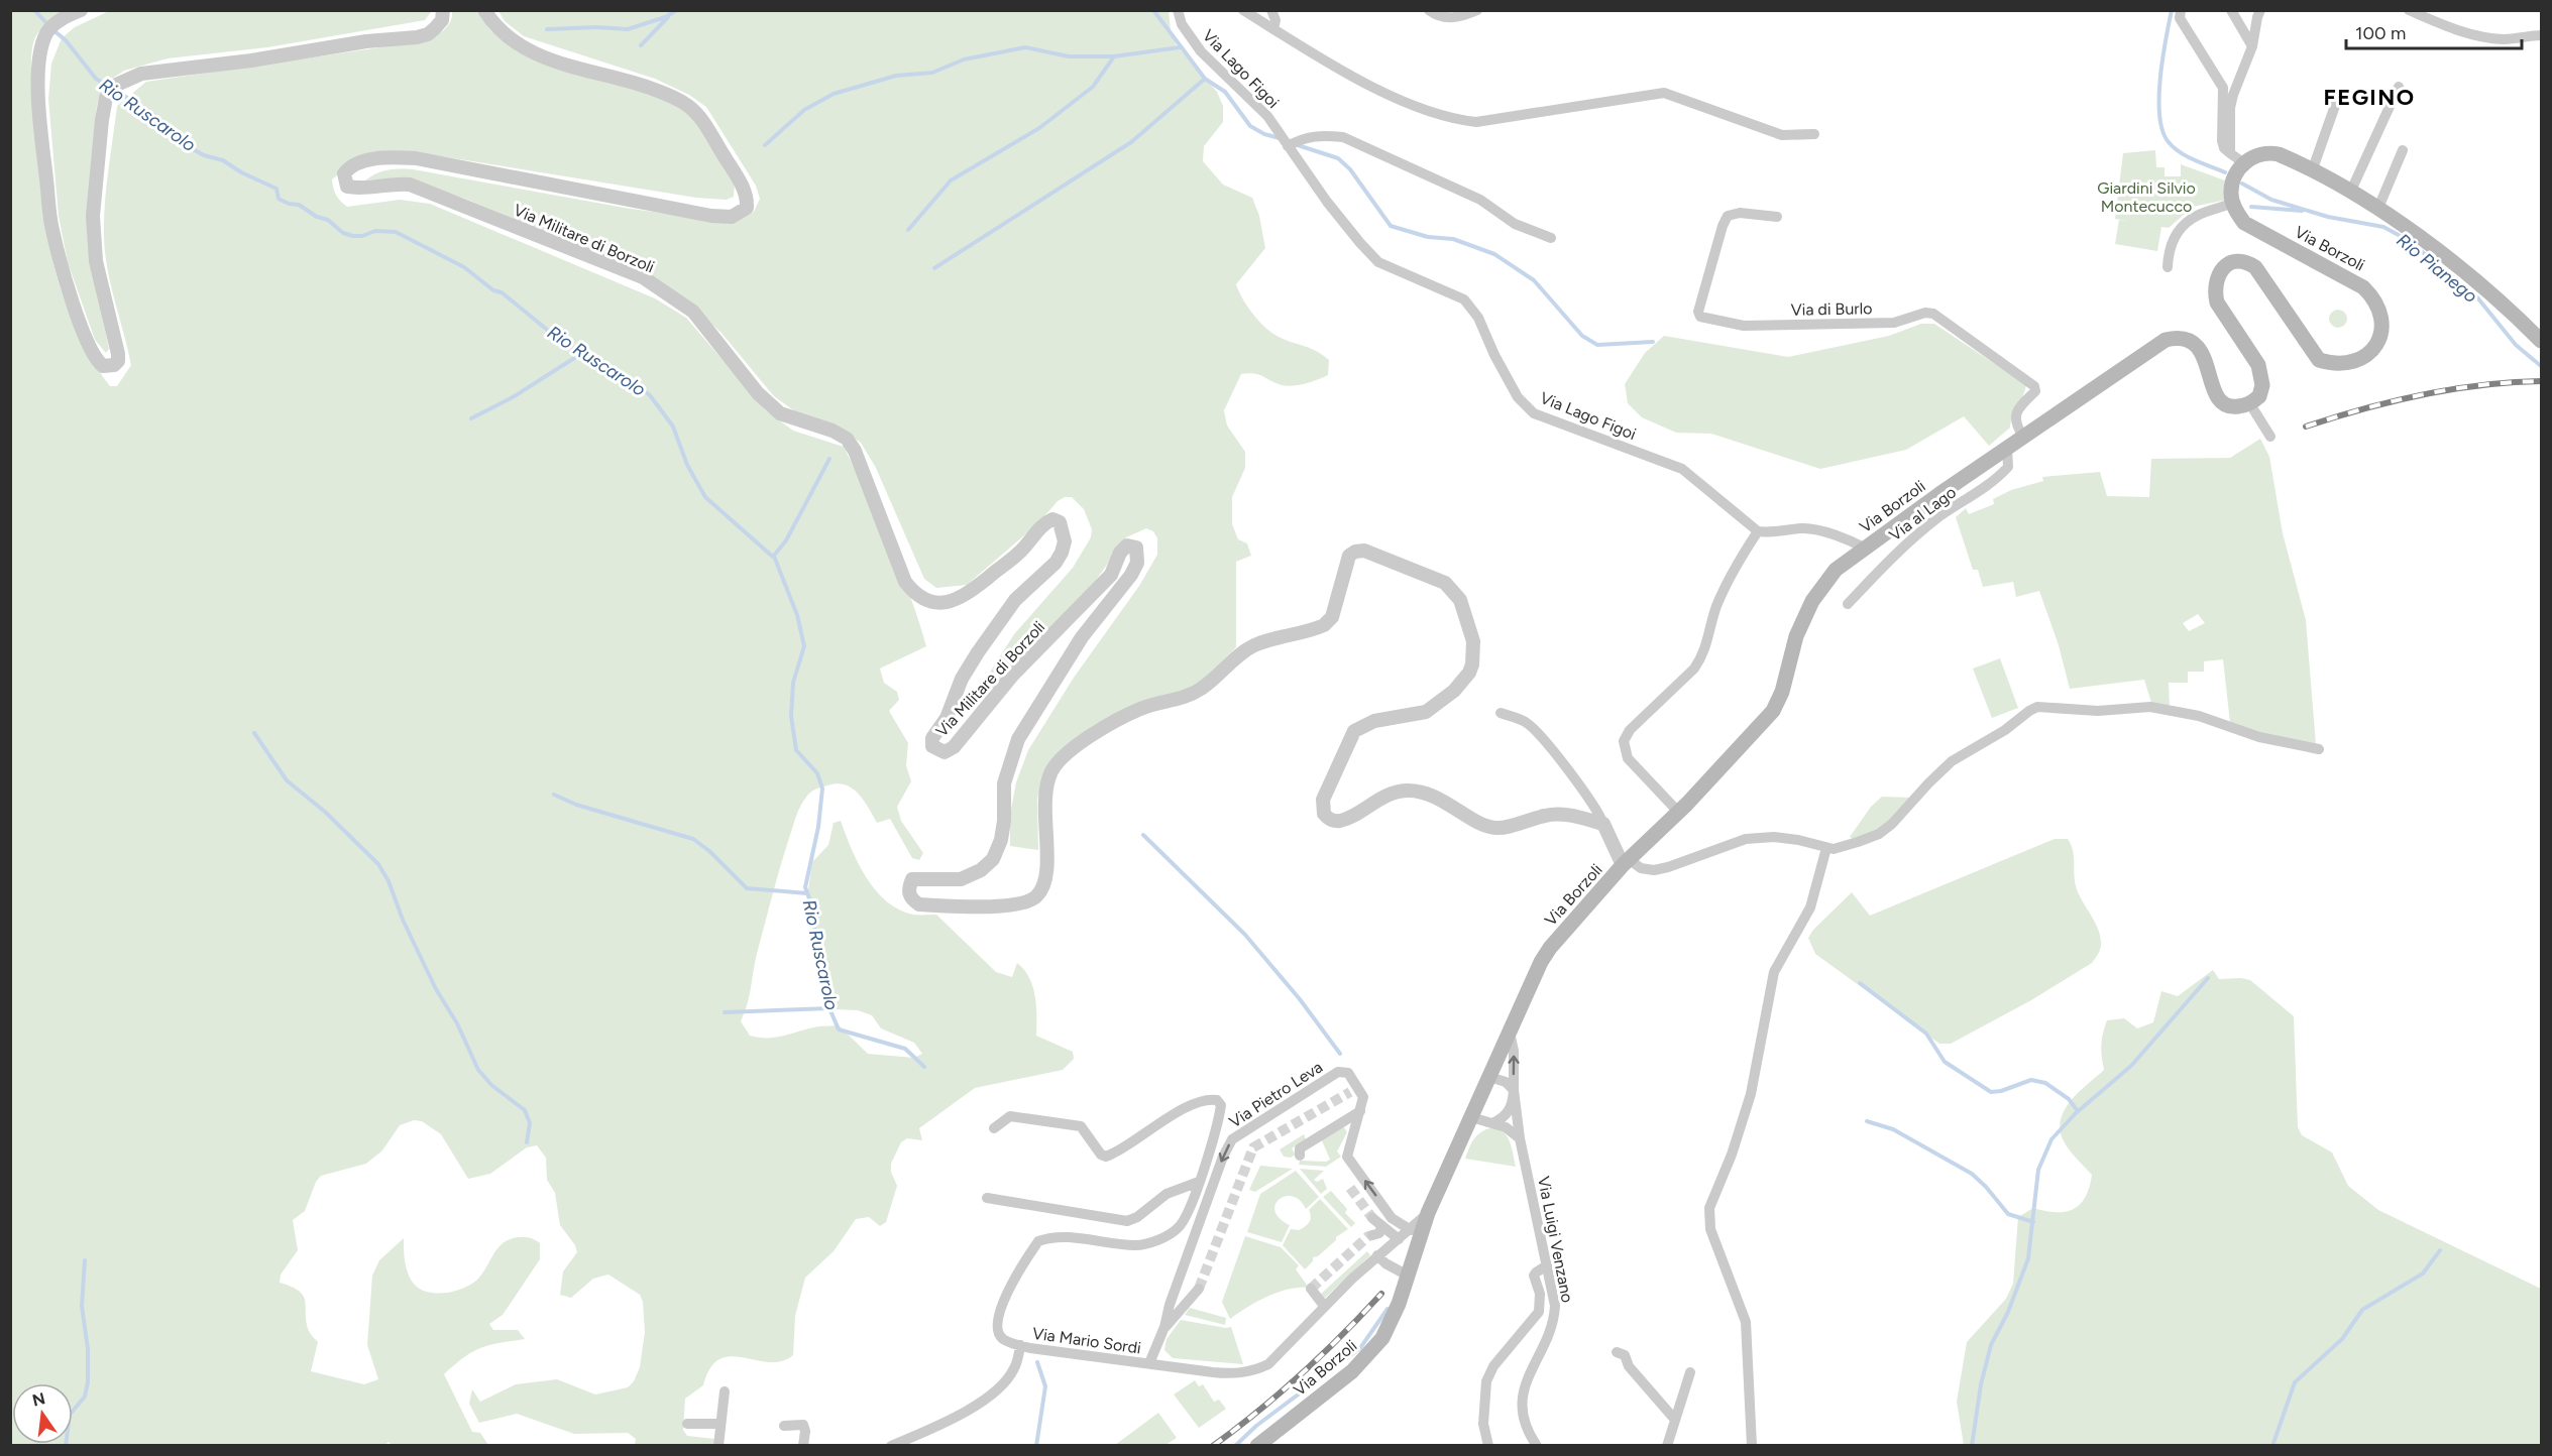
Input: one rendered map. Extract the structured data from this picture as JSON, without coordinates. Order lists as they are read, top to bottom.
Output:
{
  "streets": {
    "main road": ["Via Borzoli"],
    "street": [
      "Via Lago Figoi",
      "Via Militare di Borzoli",
      "Via di Burlo",
      "Via al Lago",
      "Via Pietro Leva",
      "Via Luigi Venzano",
      "Via Mario Sordi"
    ]
  },
  "crossings": [
    ["Via Borzoli", "Via di Burlo"],
    ["Via Borzoli", "Via al Lago"],
    ["Via Borzoli", "Via Luigi Venzano"],
    ["Via Borzoli", "Via Mario Sordi"],
    ["Via Pietro Leva", "Via Mario Sordi"]
  ],
  "districts": ["FEGINO"],
  "water": ["Rio Ruscarolo", "Rio Pianego"],
  "parks": ["Giardini Silvio Montecucco"],
  "scale_bar": "100 m",
  "north": "top"
}
